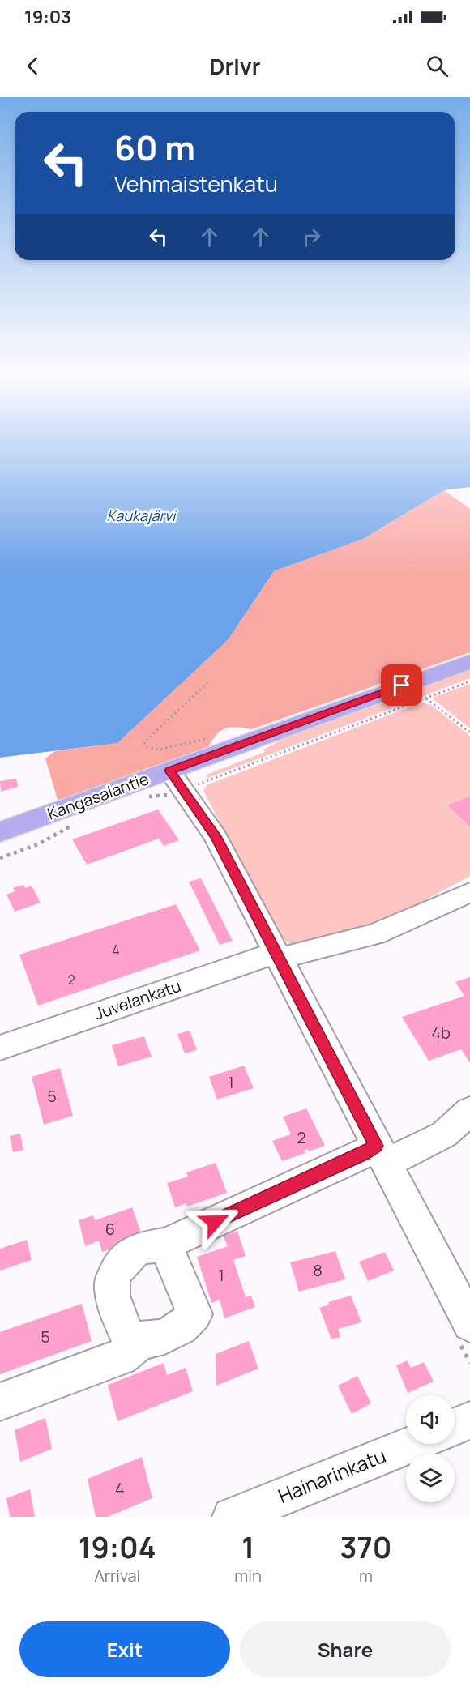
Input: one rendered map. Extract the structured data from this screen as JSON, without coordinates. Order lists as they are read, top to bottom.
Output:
{
  "streets": {
    "main road": ["Kangasalantie"],
    "street": ["Juvelankatu", "Hainarinkatu"]
  },
  "water": ["Kaukajärvi"],
  "house_numbers": [
    "4",
    "2",
    "4b",
    "1",
    "5",
    "2",
    "6",
    "8",
    "1",
    "5",
    "4"
  ],
  "page": {
    "status": "19:03",
    "header": "Drivr",
    "turn": ["60 m", "Vehmaistenkatu"],
    "eta": [
      "19:04",
      "Arrival",
      "1",
      "min",
      "370",
      "m"
    ],
    "buttons": ["Exit", "Share"]
  }
}
